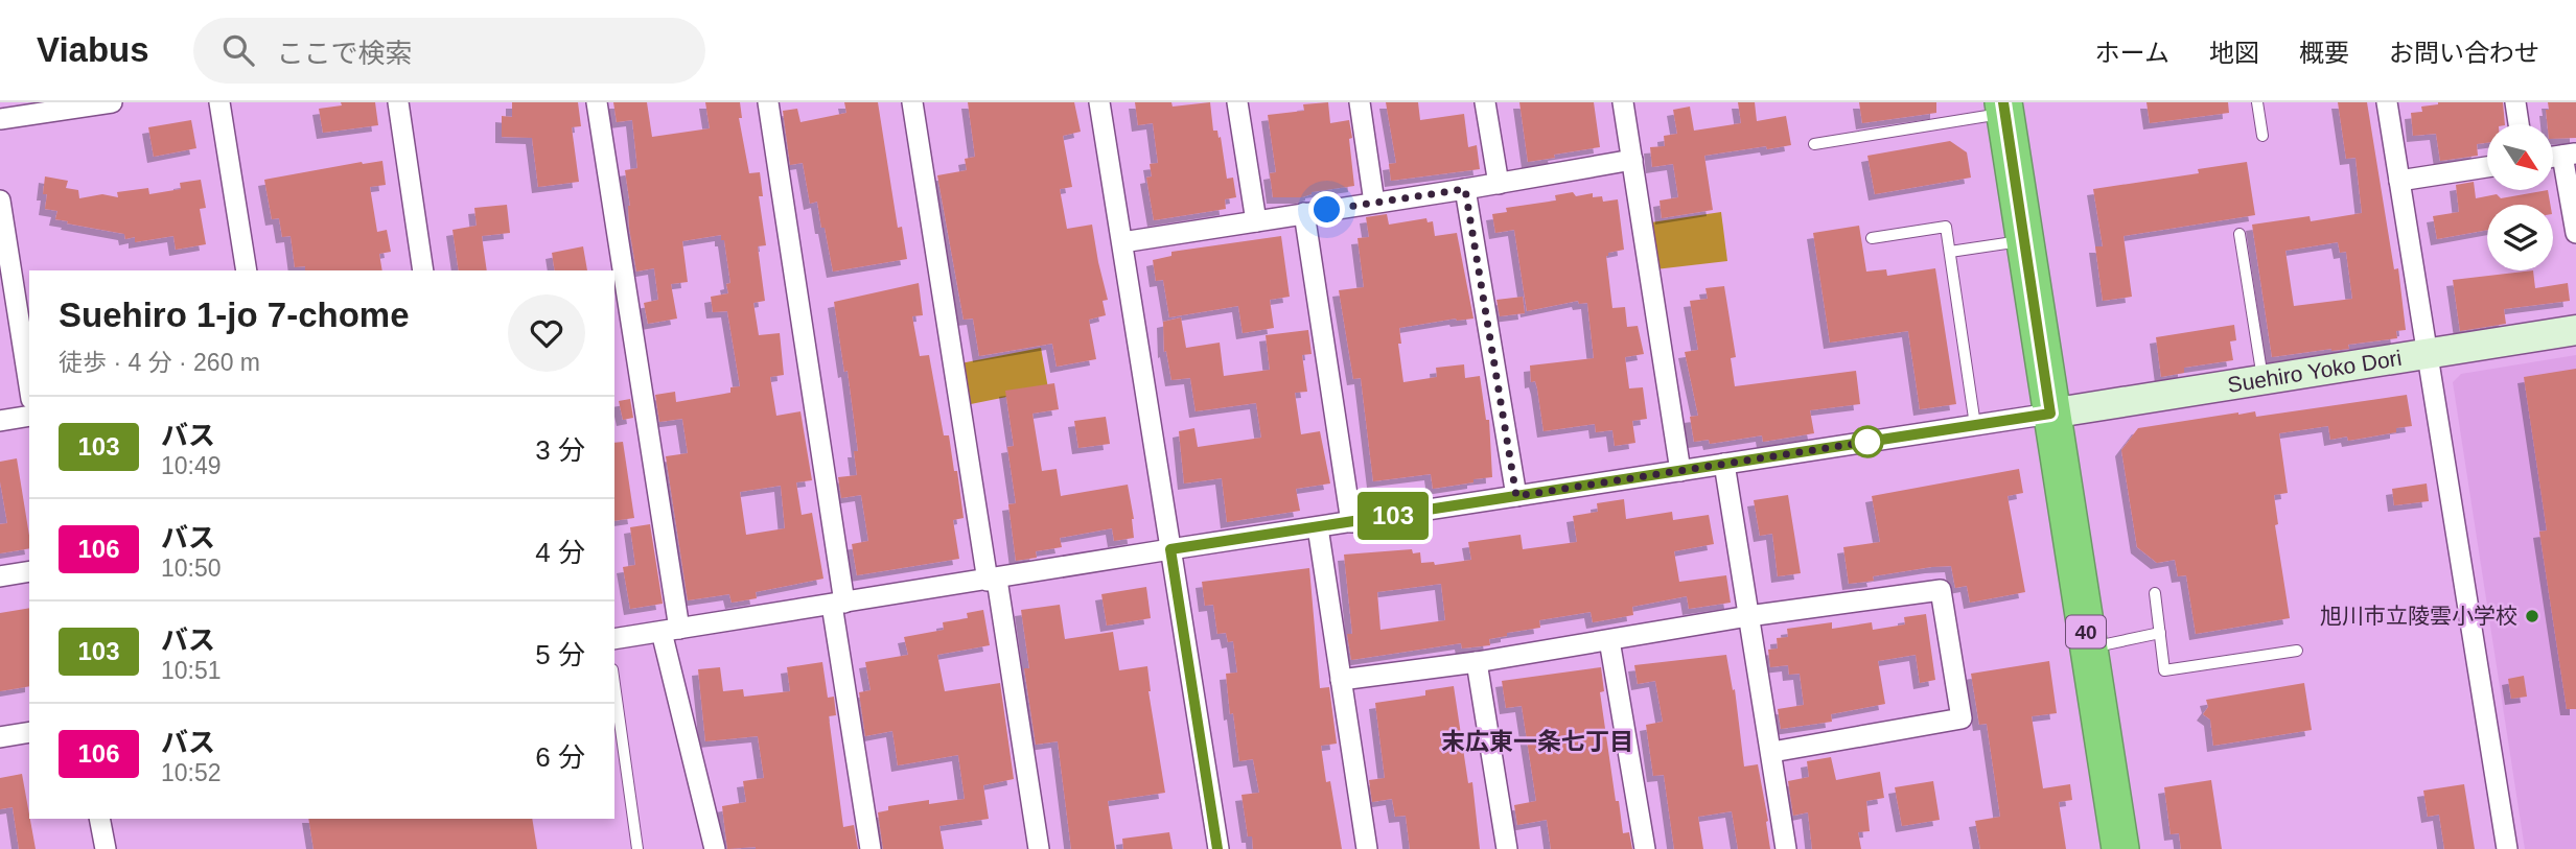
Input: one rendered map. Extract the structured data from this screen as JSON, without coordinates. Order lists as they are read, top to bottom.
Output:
{
  "streets": {
    "highway": ["40"],
    "street": ["Suehiro Yoko Dori"]
  },
  "crossings": [
    ["Suehiro Yoko Dori", "40"]
  ],
  "districts": ["末広東一条七丁目"],
  "places": ["旭川市立陵雲小学校"],
  "lines": ["bus line 103"],
  "north": "bottom right",
  "page": {
    "header": "Viabus",
    "search": "ここで検索",
    "nav": [
      "ホーム",
      "地図",
      "概要",
      "お問い合わせ"
    ],
    "on_map": "103",
    "heading": ["Suehiro 1-jo 7-chome", "徒歩 · 4 分 · 260 m"],
    "list": [
      {
        "mark": "103",
        "name": "バス",
        "note": "10:49",
        "value": "3 分"
      },
      {
        "mark": "106",
        "name": "バス",
        "note": "10:50",
        "value": "4 分"
      },
      {
        "mark": "103",
        "name": "バス",
        "note": "10:51",
        "value": "5 分"
      },
      {
        "mark": "106",
        "name": "バス",
        "note": "10:52",
        "value": "6 分"
      }
    ]
  }
}
